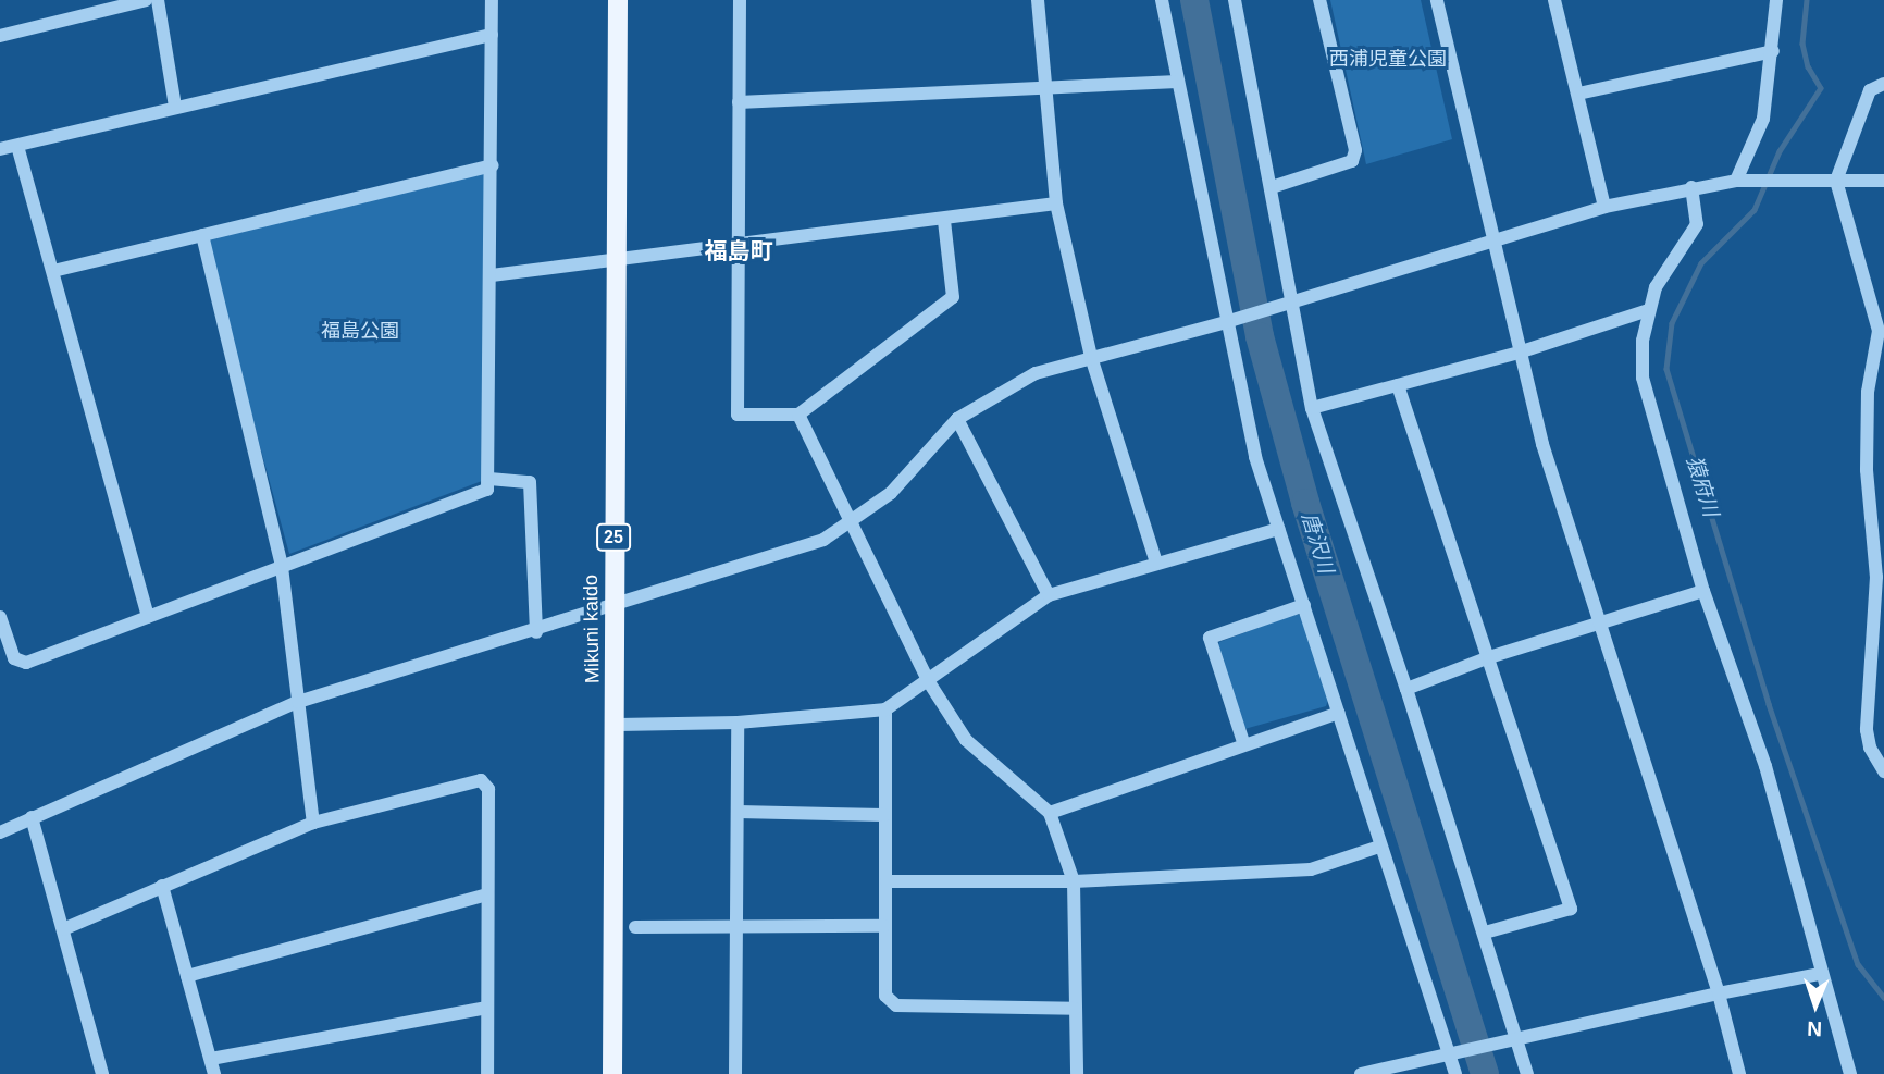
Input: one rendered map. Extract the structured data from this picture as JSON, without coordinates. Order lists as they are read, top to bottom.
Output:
{
  "streets": {
    "main road": ["25", "Mikuni kaido"]
  },
  "districts": ["福島町"],
  "water": ["猿府川", "唐沢川"],
  "parks": ["西浦児童公園", "福島公園"],
  "north": "bottom"
}
